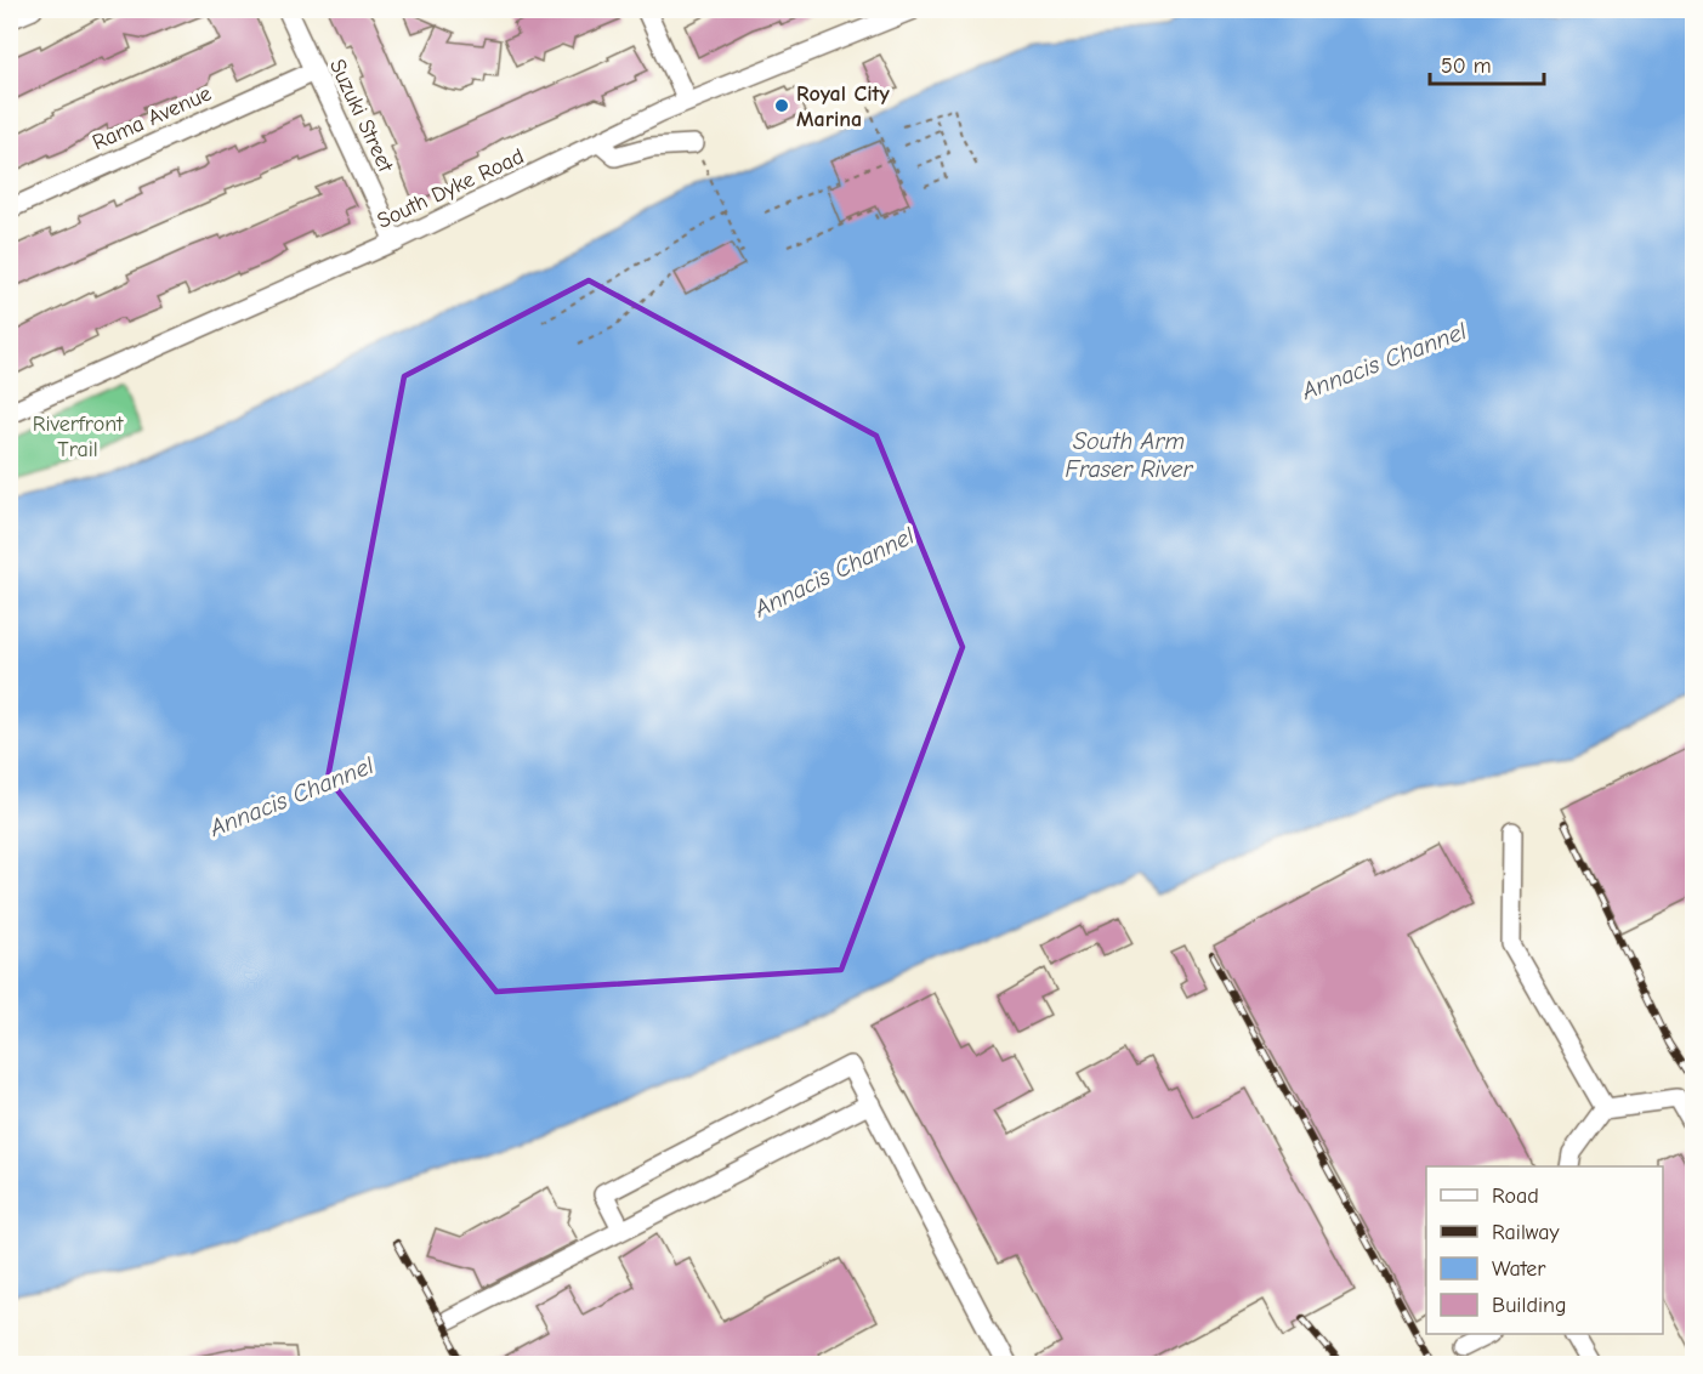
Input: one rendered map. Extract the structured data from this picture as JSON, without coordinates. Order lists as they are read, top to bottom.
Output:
{
  "streets": {
    "street": ["Suzuki Street", "Rama Avenue", "South Dyke Road"]
  },
  "crossings": [
    ["Suzuki Street", "Rama Avenue"],
    ["Suzuki Street", "South Dyke Road"]
  ],
  "water": ["Annacis Channel", "South Arm Fraser River"],
  "parks": ["Riverfront Trail"],
  "places": ["Royal City Marina"],
  "legend": [
    "Road",
    "Railway",
    "Water",
    "Building"
  ],
  "scale_bar": "50 m"
}
